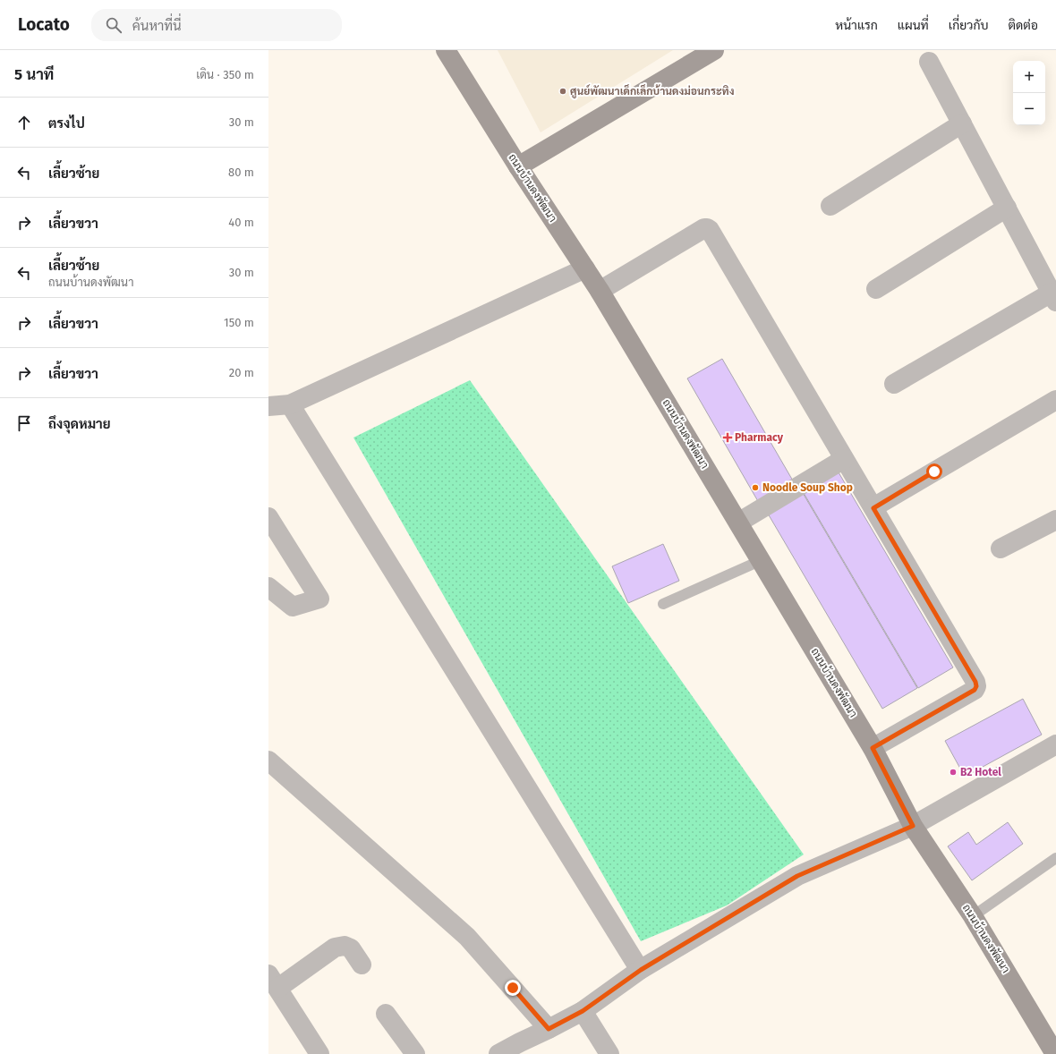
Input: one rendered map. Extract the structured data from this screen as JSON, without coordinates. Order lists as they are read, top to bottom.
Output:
{
  "streets": {
    "street": ["ถนนบ้านดงพัฒนา"]
  },
  "places": {
    "other": ["ศูนย์พัฒนาเด็กเล็กบ้านดงม่อนกระทิง", "Noodle Soup Shop", "B2 Hotel"],
    "health": ["Pharmacy"]
  },
  "page": {
    "header": "Locato",
    "search": "ค้นหาที่นี่",
    "nav": [
      "หน้าแรก",
      "แผนที่",
      "เกี่ยวกับ",
      "ติดต่อ"
    ],
    "heading": ["5 นาที", "เดิน · 350 m"],
    "map_buttons": ["+", "−"],
    "list": [
      ["ตรงไป", "30 m"],
      ["เลี้ยวซ้าย", "80 m"],
      ["เลี้ยวขวา", "40 m"],
      ["เลี้ยวซ้าย", "ถนนบ้านดงพัฒนา", "30 m"],
      ["เลี้ยวขวา", "150 m"],
      ["เลี้ยวขวา", "20 m"],
      "ถึงจุดหมาย"
    ]
  }
}
